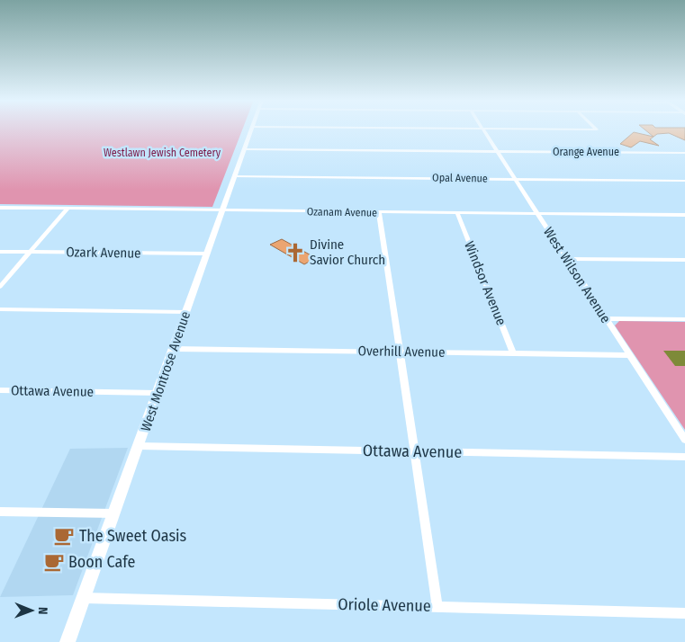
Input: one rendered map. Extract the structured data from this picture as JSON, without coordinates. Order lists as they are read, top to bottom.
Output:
{
  "streets": {
    "street": [
      "Orange Avenue",
      "Opal Avenue",
      "Ozanam Avenue",
      "Ozark Avenue",
      "West Wilson Avenue",
      "Windsor Avenue",
      "Overhill Avenue",
      "West Montrose Avenue",
      "Ottawa Avenue",
      "Oriole Avenue"
    ]
  },
  "crossings": [
    ["Orange Avenue", "West Wilson Avenue"],
    ["Orange Avenue", "West Montrose Avenue"],
    ["Opal Avenue", "West Wilson Avenue"],
    ["Opal Avenue", "West Montrose Avenue"],
    ["Ozanam Avenue", "West Wilson Avenue"],
    ["Ozanam Avenue", "Windsor Avenue"],
    ["Ozanam Avenue", "West Montrose Avenue"],
    ["Ozark Avenue", "West Montrose Avenue"],
    ["West Wilson Avenue", "Overhill Avenue"],
    ["Windsor Avenue", "Overhill Avenue"],
    ["Overhill Avenue", "West Montrose Avenue"],
    ["West Montrose Avenue", "Ottawa Avenue"],
    ["West Montrose Avenue", "Oriole Avenue"]
  ],
  "parks": ["Westlawn Jewish Cemetery"],
  "places": {
    "church": ["Divine Savior Church"],
    "cafe": ["The Sweet Oasis", "Boon Cafe"]
  },
  "north": "right"
}
